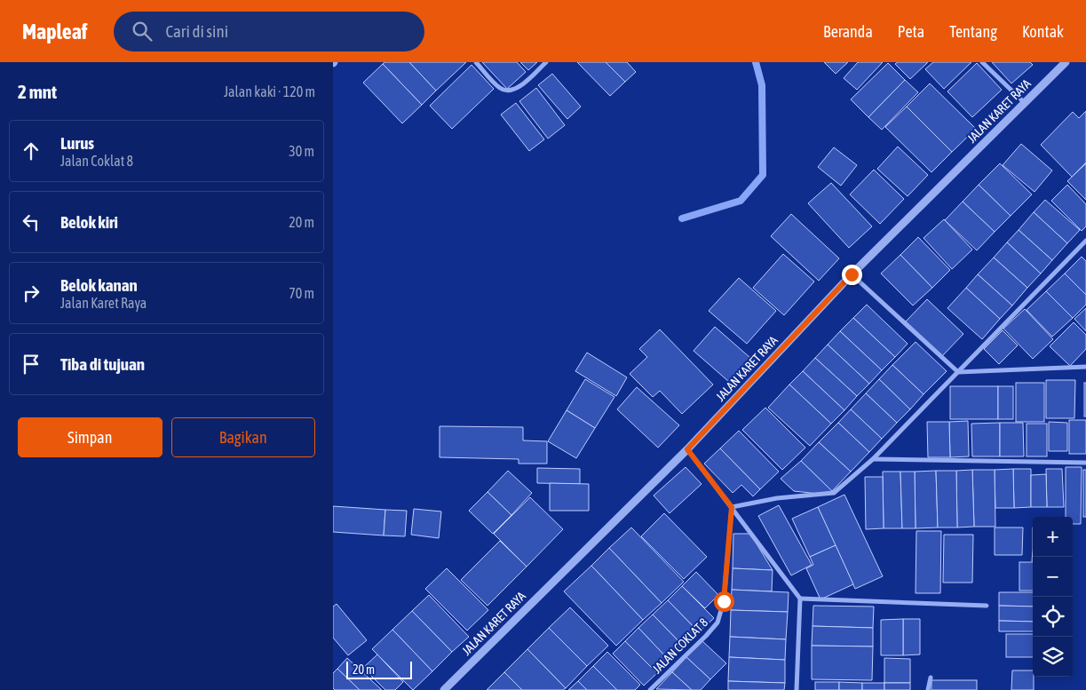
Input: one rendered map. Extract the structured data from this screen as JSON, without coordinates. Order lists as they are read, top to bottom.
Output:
{
  "streets": {
    "street": ["JALAN KARET RAYA", "JALAN COKLAT 8"]
  },
  "scale_bar": "20 m",
  "page": {
    "header": "Mapleaf",
    "search": "Cari di sini",
    "nav": [
      "Beranda",
      "Peta",
      "Tentang",
      "Kontak"
    ],
    "heading": ["2 mnt", "Jalan kaki · 120 m"],
    "list": [
      ["Lurus", "Jalan Coklat 8", "30 m"],
      ["Belok kiri", "20 m"],
      ["Belok kanan", "Jalan Karet Raya", "70 m"],
      "Tiba di tujuan"
    ],
    "buttons": ["Simpan", "Bagikan"],
    "map_buttons": ["+", "−"],
    "scale": "20 m"
  }
}
